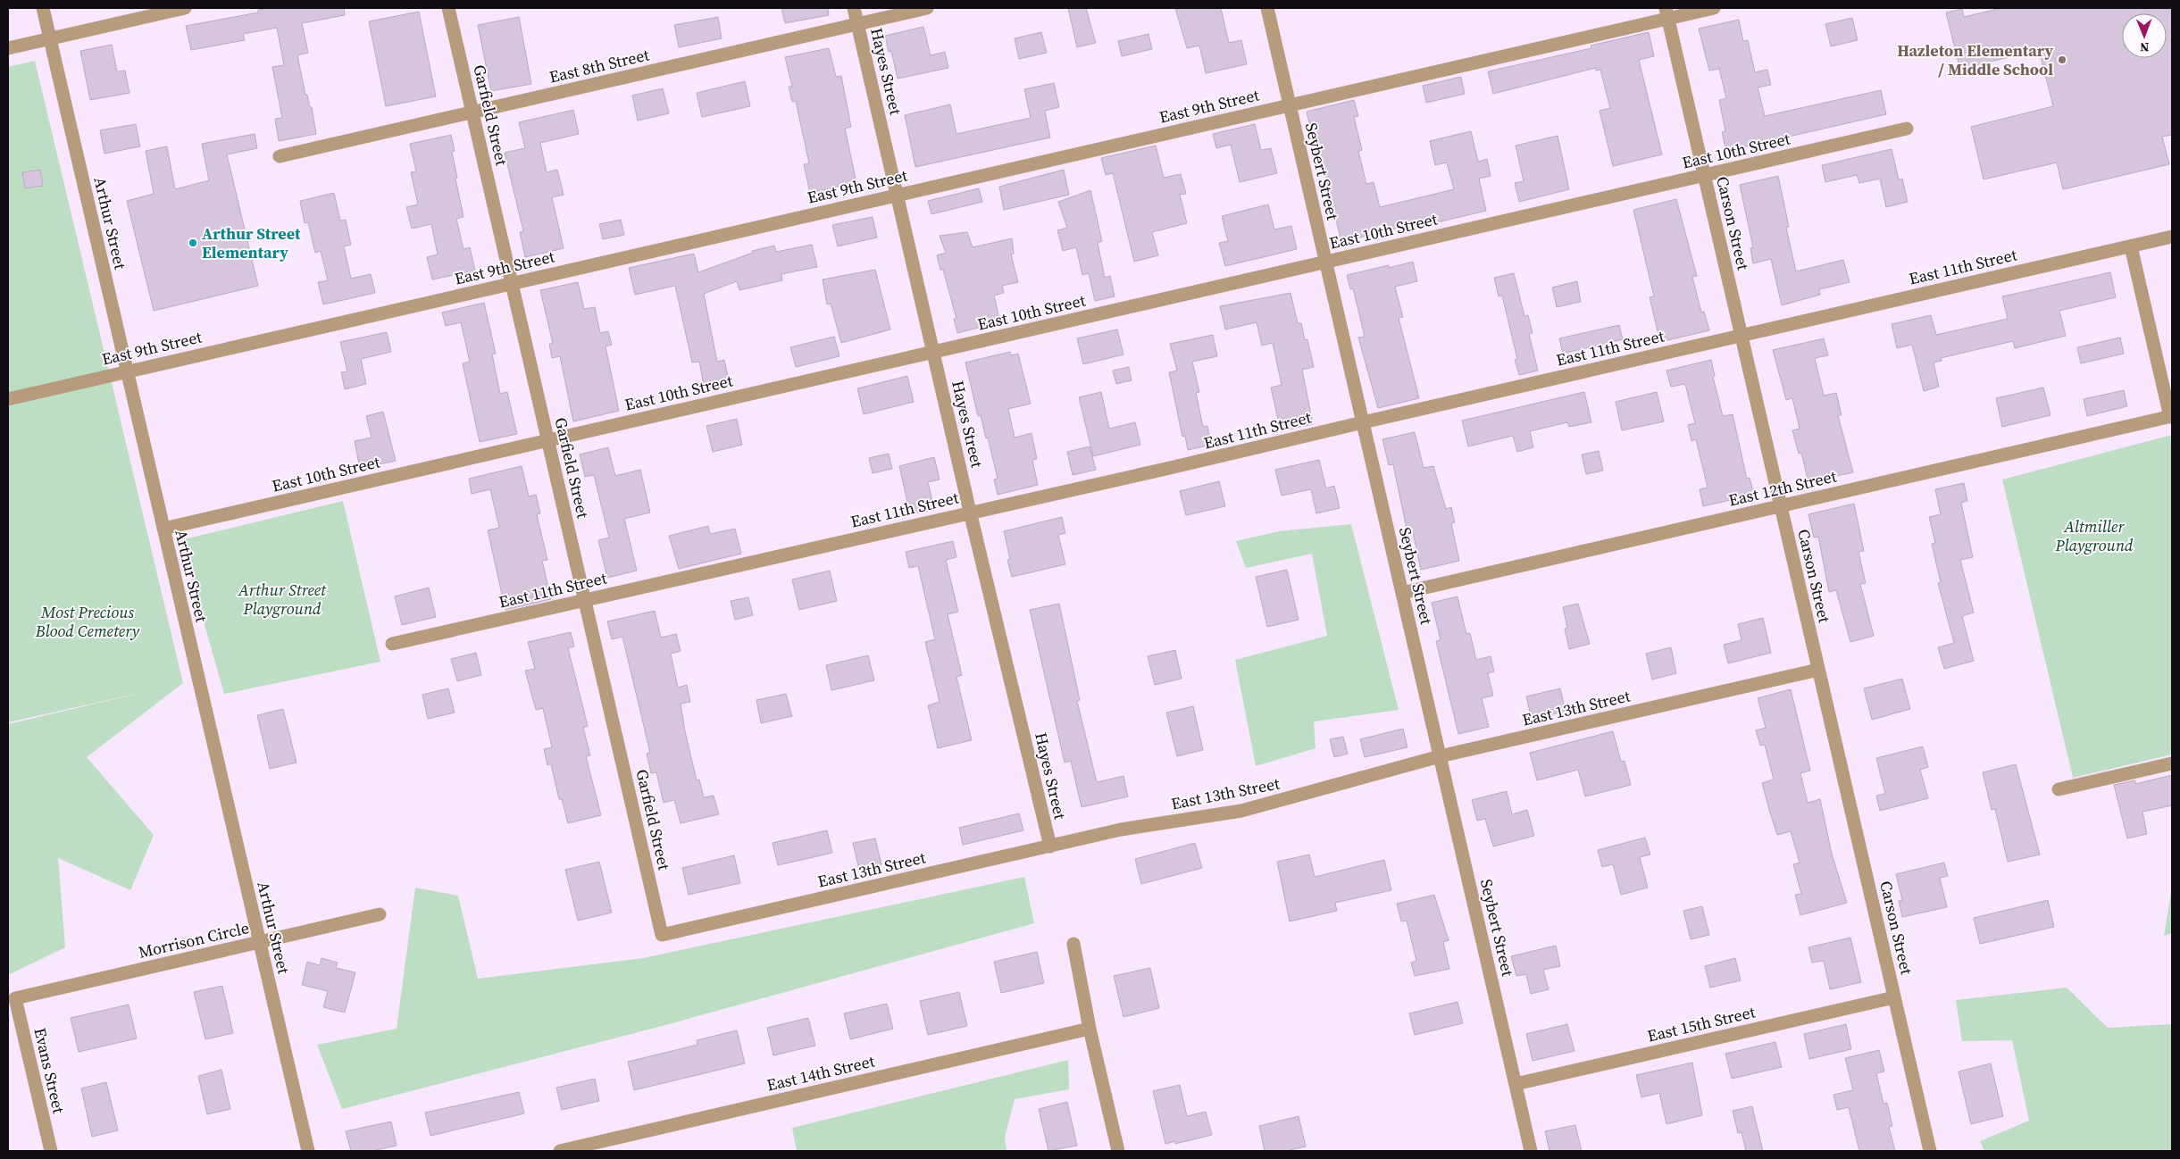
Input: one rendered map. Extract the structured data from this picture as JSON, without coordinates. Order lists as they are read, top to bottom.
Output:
{
  "streets": {
    "street": [
      "East 8th Street",
      "Hayes Street",
      "East 9th Street",
      "Garfield Street",
      "East 10th Street",
      "Seybert Street",
      "Arthur Street",
      "Carson Street",
      "East 11th Street",
      "East 12th Street",
      "East 13th Street",
      "Morrison Circle",
      "East 15th Street",
      "Evans Street",
      "East 14th Street"
    ]
  },
  "crossings": [
    ["East 8th Street", "Hayes Street"],
    ["East 8th Street", "Garfield Street"],
    ["Hayes Street", "East 9th Street"],
    ["Hayes Street", "East 10th Street"],
    ["Hayes Street", "East 11th Street"],
    ["Hayes Street", "East 13th Street"],
    ["East 9th Street", "Garfield Street"],
    ["East 9th Street", "Seybert Street"],
    ["East 9th Street", "Arthur Street"],
    ["East 9th Street", "Carson Street"],
    ["Garfield Street", "East 10th Street"],
    ["Garfield Street", "East 11th Street"],
    ["Garfield Street", "East 13th Street"],
    ["East 10th Street", "Seybert Street"],
    ["East 10th Street", "Arthur Street"],
    ["East 10th Street", "Carson Street"],
    ["Seybert Street", "East 11th Street"],
    ["Seybert Street", "East 12th Street"],
    ["Seybert Street", "East 13th Street"],
    ["Seybert Street", "East 15th Street"],
    ["Arthur Street", "Morrison Circle"],
    ["Carson Street", "East 11th Street"],
    ["Carson Street", "East 12th Street"],
    ["Carson Street", "East 13th Street"],
    ["Carson Street", "East 15th Street"],
    ["Morrison Circle", "Evans Street"]
  ],
  "parks": ["Altmiller Playground", "Arthur Street Playground", "Most Precious Blood Cemetery"],
  "places": ["Hazleton Elementary / Middle School", "Arthur Street Elementary"],
  "north": "bottom"
}
